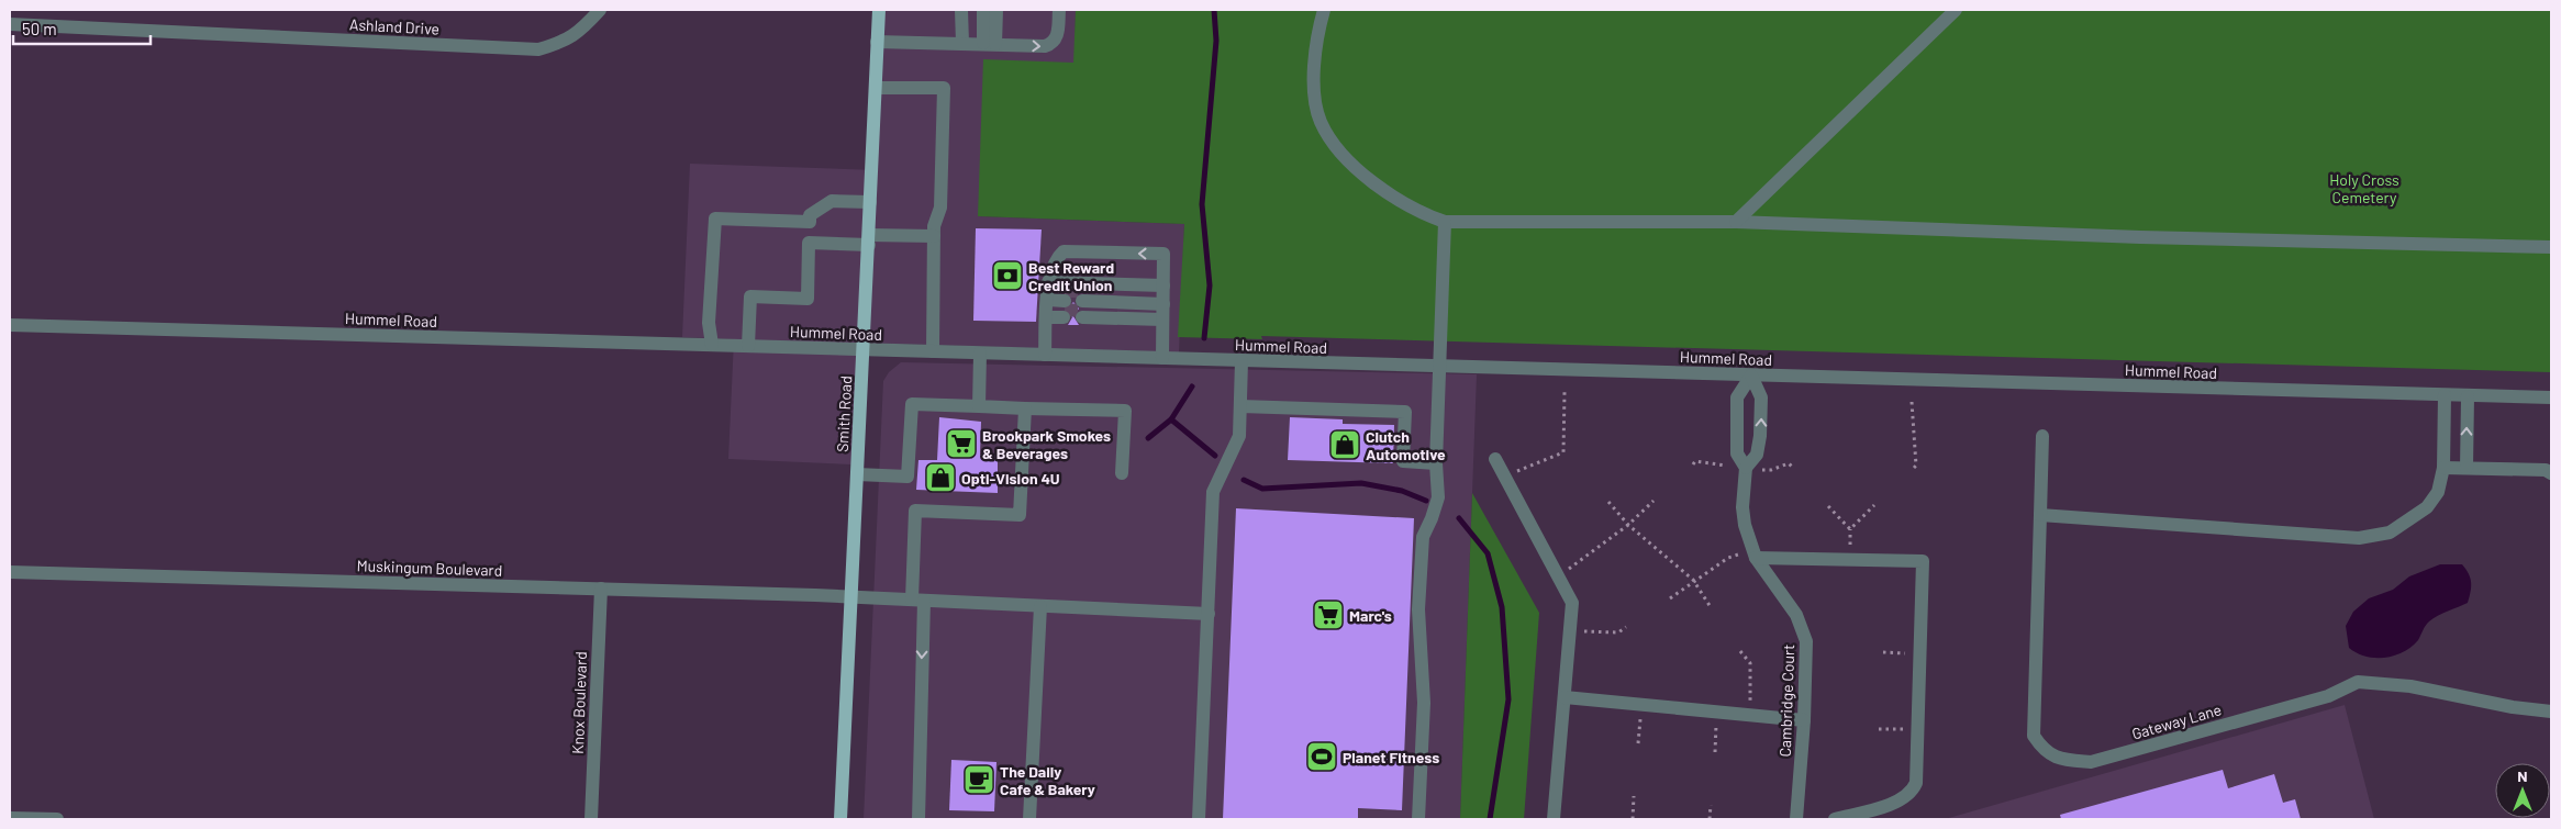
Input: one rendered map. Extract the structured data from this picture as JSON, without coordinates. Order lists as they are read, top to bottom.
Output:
{
  "streets": {
    "main road": ["Smith Road"],
    "street": [
      "Ashland Drive",
      "Hummel Road",
      "Muskingum Boulevard",
      "Cambridge Court",
      "Knox Boulevard",
      "Gateway Lane"
    ]
  },
  "crossings": [
    ["Hummel Road", "Smith Road"],
    ["Hummel Road", "Cambridge Court"],
    ["Smith Road", "Muskingum Boulevard"],
    ["Muskingum Boulevard", "Knox Boulevard"]
  ],
  "parks": ["Holy Cross Cemetery"],
  "places": {
    "bank": ["Best Reward Credit Union"],
    "supermarket": ["Brookpark Smokes & Beverages", "Marc's"],
    "shop": ["Clutch Automotive", "Opti-Vision 4U"],
    "sports": ["Planet Fitness"],
    "cafe": ["The Daily Cafe & Bakery"]
  },
  "scale_bar": "50 m",
  "north": "top"
}
